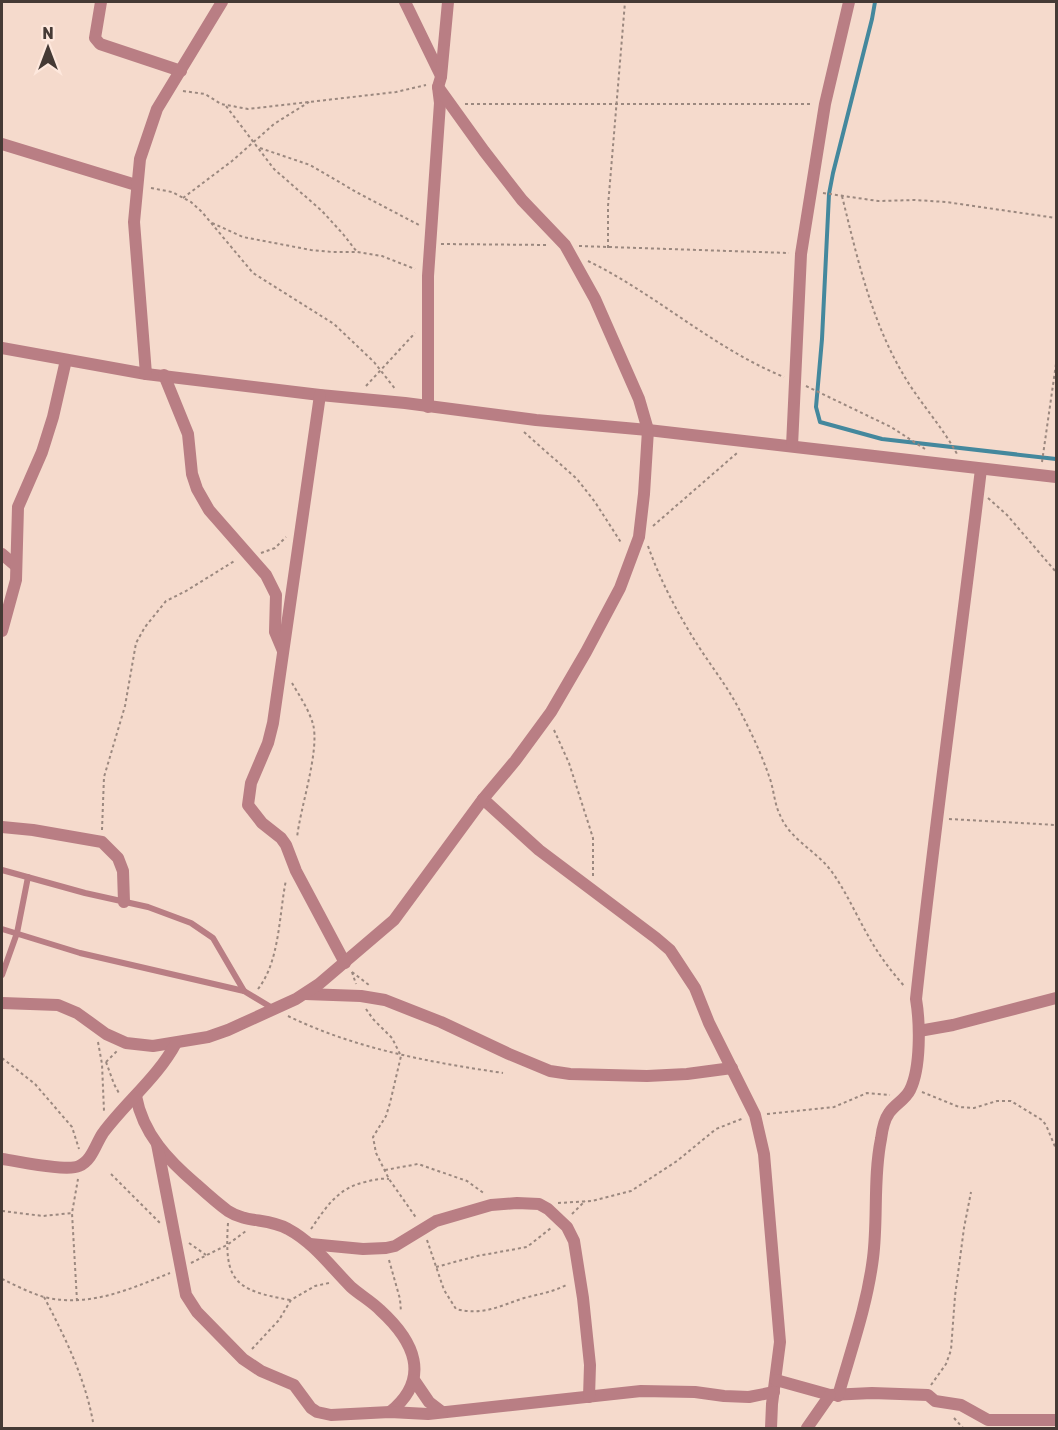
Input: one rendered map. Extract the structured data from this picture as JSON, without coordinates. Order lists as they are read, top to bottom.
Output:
{
  "north": "top"
}
